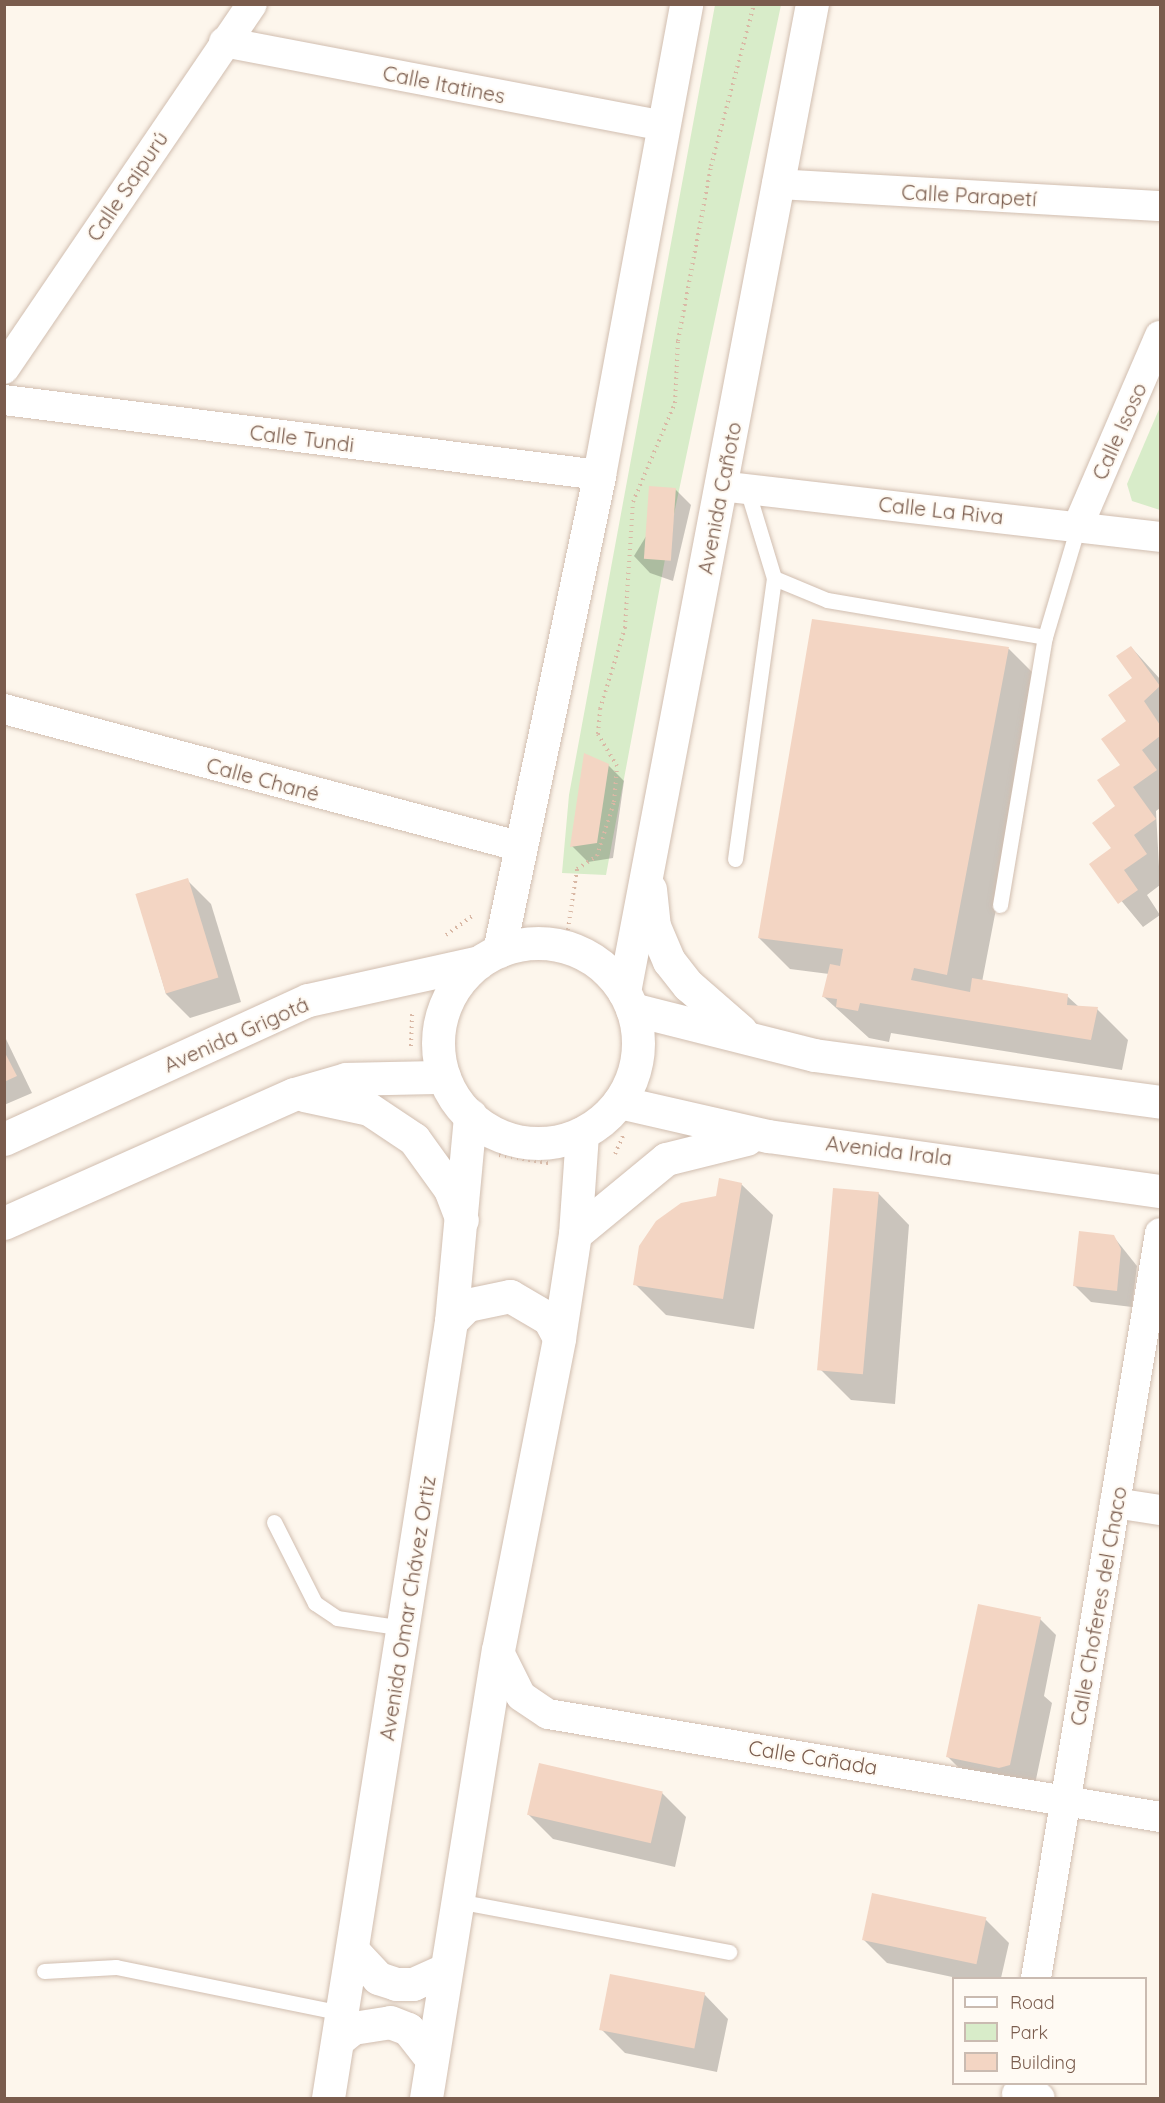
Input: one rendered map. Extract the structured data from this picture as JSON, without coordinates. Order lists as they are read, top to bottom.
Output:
{
  "streets": {
    "main road": [
      "Avenida Cañoto",
      "Avenida Grigotá",
      "Avenida Irala",
      "Avenida Omar Chávez Ortiz"
    ],
    "street": [
      "Calle Itatines",
      "Calle Saipurú",
      "Calle Parapetí",
      "Calle Isoso",
      "Calle Tundi",
      "Calle La Riva",
      "Calle Chané",
      "Calle Choferes del Chaco",
      "Calle Cañada"
    ]
  },
  "crossings": [
    ["Calle Itatines", "Calle Saipurú"],
    ["Calle Parapetí", "Avenida Cañoto"],
    ["Calle Isoso", "Calle La Riva"],
    ["Avenida Cañoto", "Calle La Riva"],
    ["Avenida Cañoto", "Avenida Grigotá"],
    ["Avenida Cañoto", "Avenida Irala"],
    ["Calle Choferes del Chaco", "Calle Cañada"]
  ],
  "legend": ["Road", "Park", "Building"]
}
